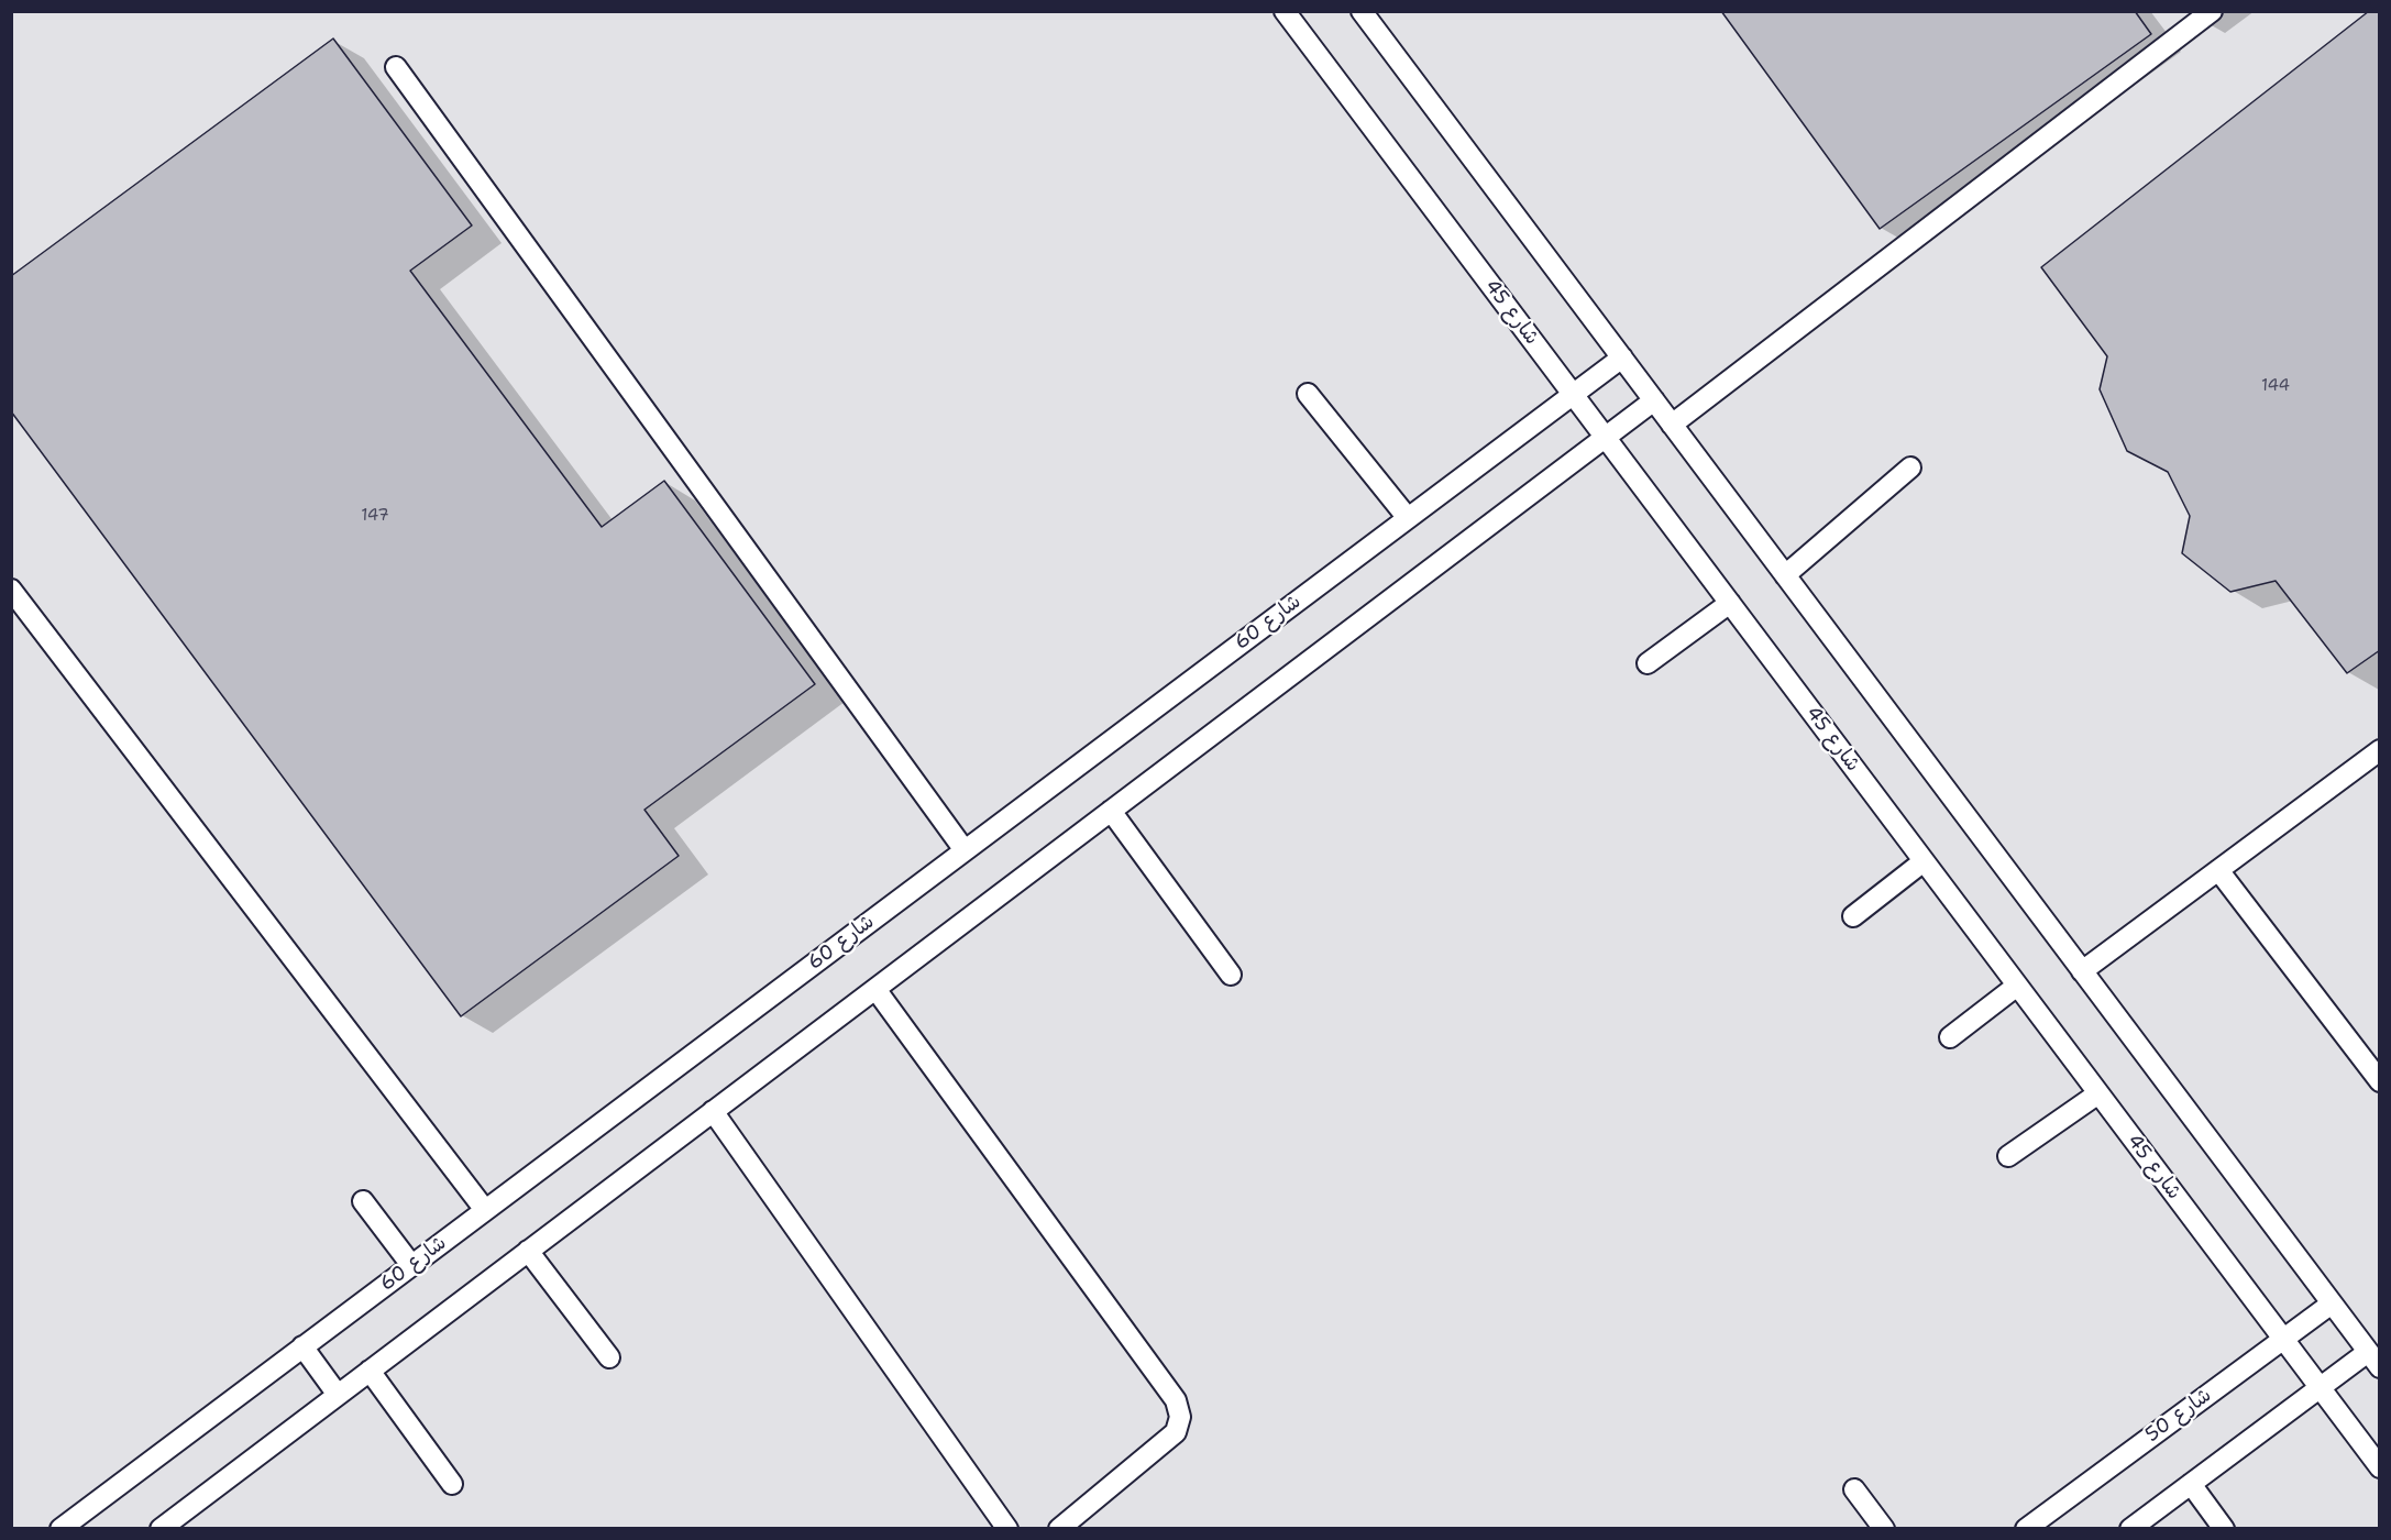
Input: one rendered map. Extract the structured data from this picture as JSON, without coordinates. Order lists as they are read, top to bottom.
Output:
{
  "streets": {
    "lane": ["شارع 45", "شارع 60", "شارع 50"]
  },
  "crossings": [
    ["شارع 45", "شارع 60"],
    ["شارع 45", "شارع 50"]
  ],
  "house_numbers": ["144", "147"]
}
